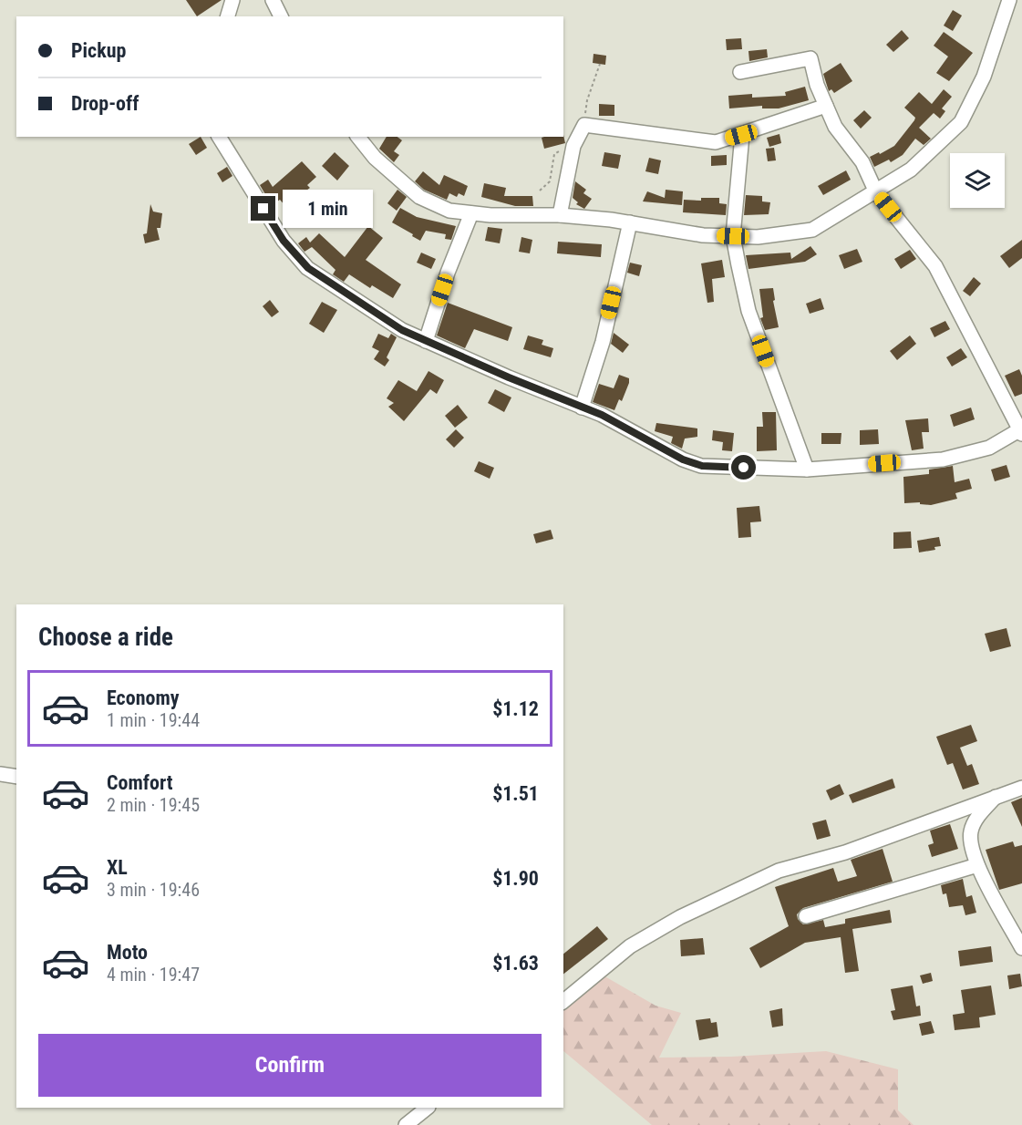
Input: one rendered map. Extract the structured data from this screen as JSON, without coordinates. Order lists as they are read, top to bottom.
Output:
{
  "page": {
    "banner": ["Pickup", "Drop-off"],
    "bubble": "1 min",
    "heading": "Choose a ride",
    "list": [
      {
        "name": "Economy",
        "note": "1 min · 19:44",
        "value": "$1.12"
      },
      {
        "name": "Comfort",
        "note": "2 min · 19:45",
        "value": "$1.51"
      },
      {
        "name": "XL",
        "note": "3 min · 19:46",
        "value": "$1.90"
      },
      {
        "name": "Moto",
        "note": "4 min · 19:47",
        "value": "$1.63"
      }
    ],
    "buttons": "Confirm"
  }
}
